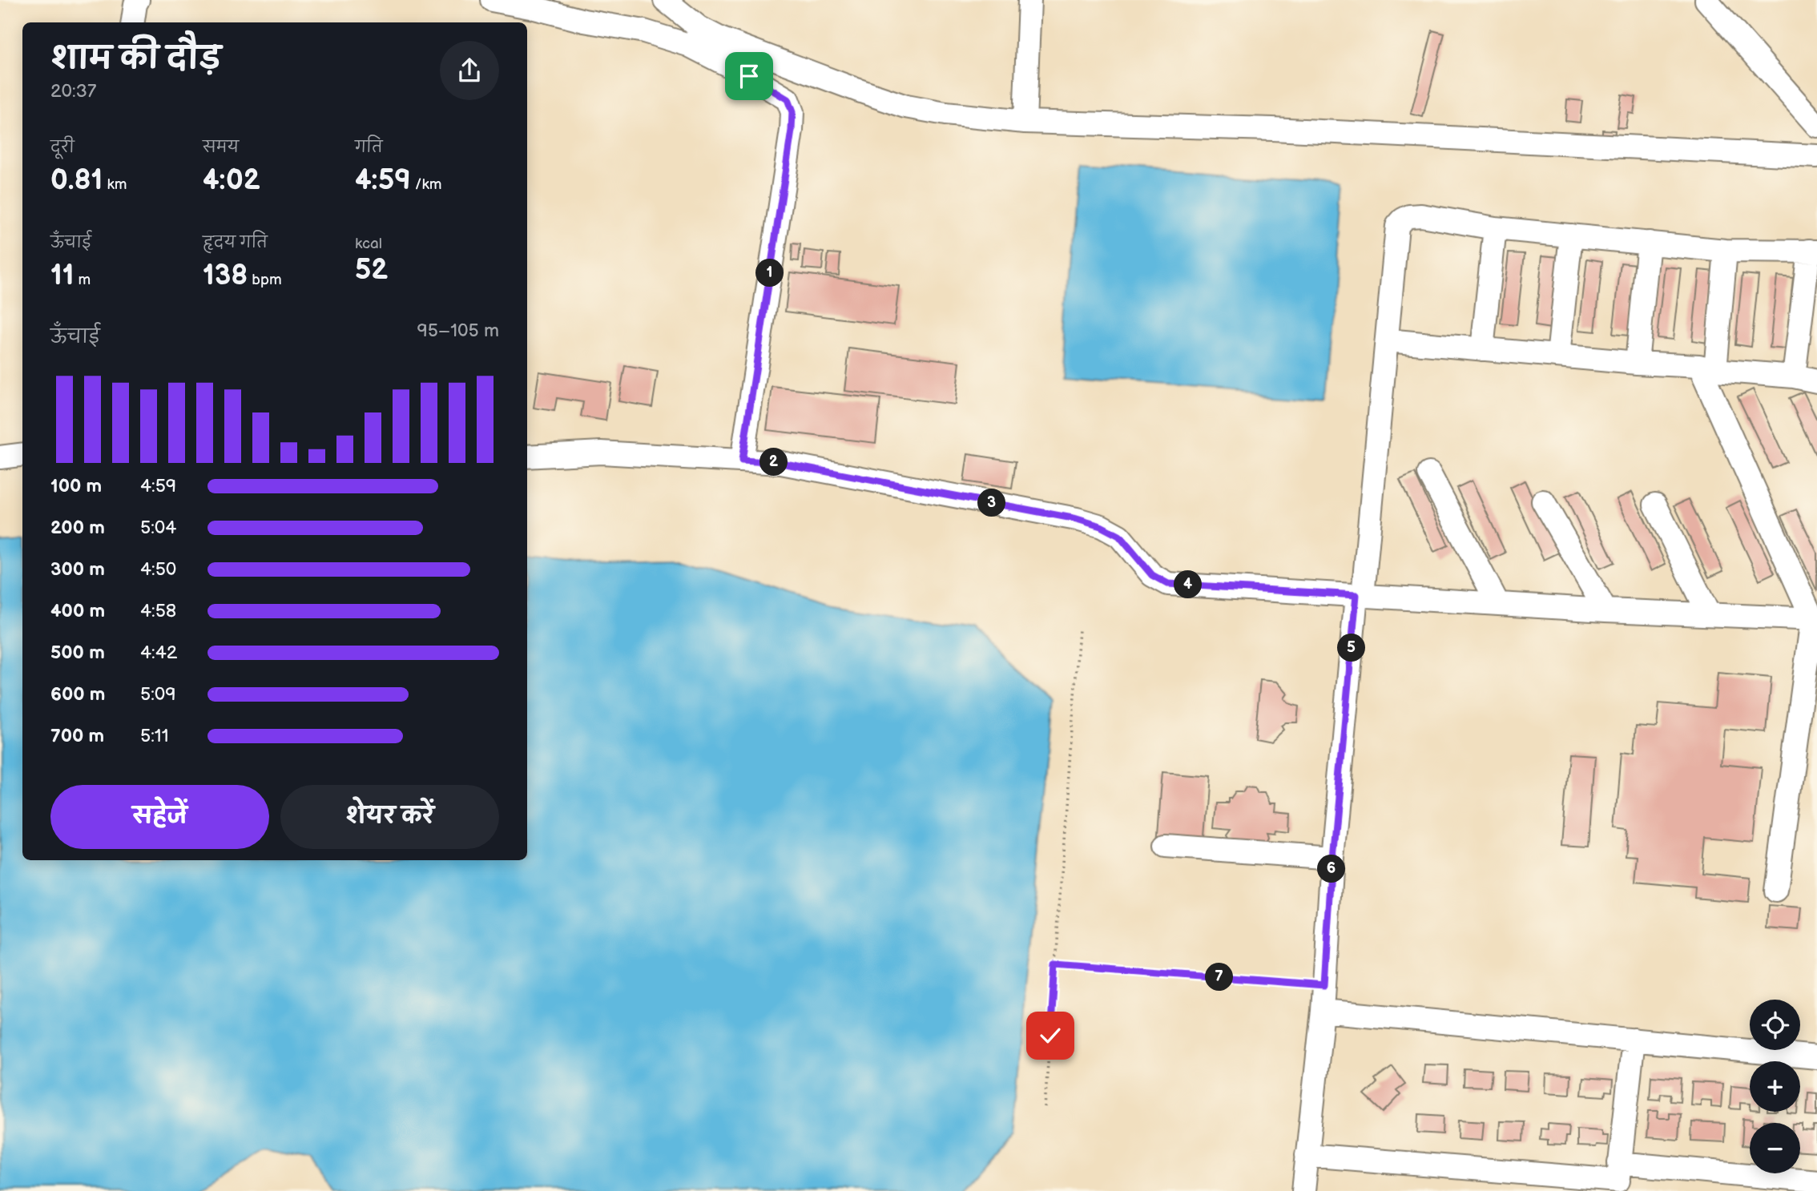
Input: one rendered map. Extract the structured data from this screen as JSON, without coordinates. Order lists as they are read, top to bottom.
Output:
{
  "page": {
    "heading": ["शाम की दौड़", "20:37"],
    "stats": [
      ["दूरी", "0.81 km"],
      ["समय", "4:02"],
      ["गति", "4:59 /km"],
      ["ऊँचाई", "11 m"],
      ["हृदय गति", "138 bpm"],
      ["kcal", "52"]
    ],
    "pins": [
      "1",
      "2",
      "3",
      "4",
      "5",
      "6",
      "7"
    ],
    "chart": ["ऊँचाई", "95–105 m"],
    "list": [
      {
        "name": "100 m",
        "note": "4:59"
      },
      {
        "name": "200 m",
        "note": "5:04"
      },
      {
        "name": "300 m",
        "note": "4:50"
      },
      {
        "name": "400 m",
        "note": "4:58"
      },
      {
        "name": "500 m",
        "note": "4:42"
      },
      {
        "name": "600 m",
        "note": "5:09"
      },
      {
        "name": "700 m",
        "note": "5:11"
      }
    ],
    "buttons": ["सहेजें", "शेयर करें"],
    "map_buttons": ["+", "−"]
  }
}
